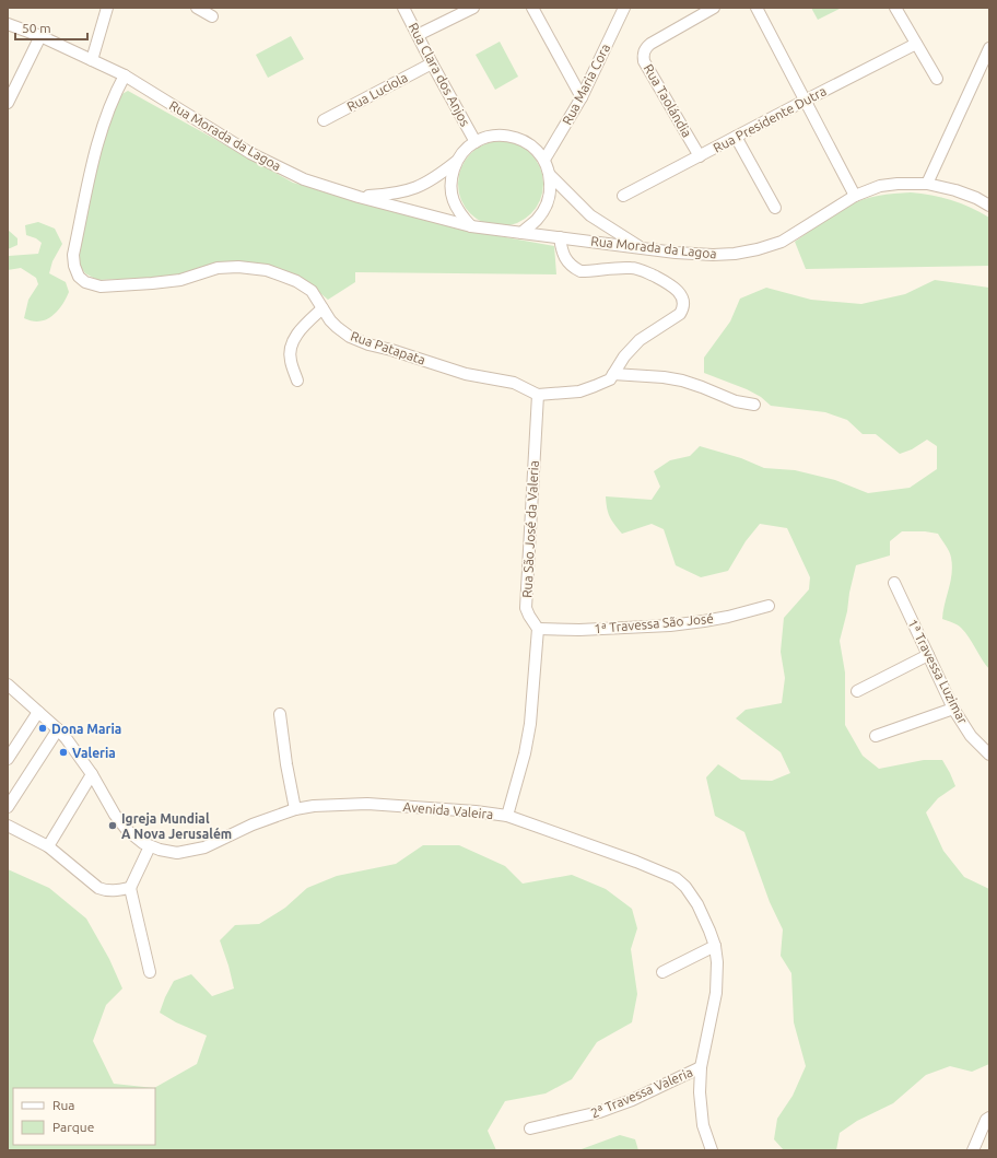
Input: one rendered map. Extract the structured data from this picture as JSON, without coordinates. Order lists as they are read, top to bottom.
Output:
{
  "streets": {
    "street": [
      "Rua Clara dos Anjos",
      "Rua Maria Cora",
      "Rua Luciola",
      "Rua Taolándia",
      "Rua Presidente Dutra",
      "Rua Morada da Lagoa",
      "Rua Patapata",
      "Rua São José da Valeria",
      "1ª Travessa São José",
      "1ª Travessa Luzimar",
      "Avenida Valeira",
      "2ª Travessa Valeria"
    ]
  },
  "crossings": [
    ["Rua Clara dos Anjos", "Rua Maria Cora"],
    ["Rua Clara dos Anjos", "Rua Luciola"],
    ["Rua Clara dos Anjos", "Rua Morada da Lagoa"],
    ["Rua Maria Cora", "Rua Morada da Lagoa"],
    ["Rua Taolándia", "Rua Presidente Dutra"],
    ["Rua Morada da Lagoa", "Rua Patapata"],
    ["Rua Patapata", "Rua São José da Valeria"],
    ["Rua São José da Valeria", "1ª Travessa São José"],
    ["Avenida Valeira", "2ª Travessa Valeria"]
  ],
  "places": ["Dona Maria", "Valeria", "Igreja Mundial A Nova Jerusalém"],
  "legend": ["Rua", "Parque"],
  "scale_bar": "50 m"
}
